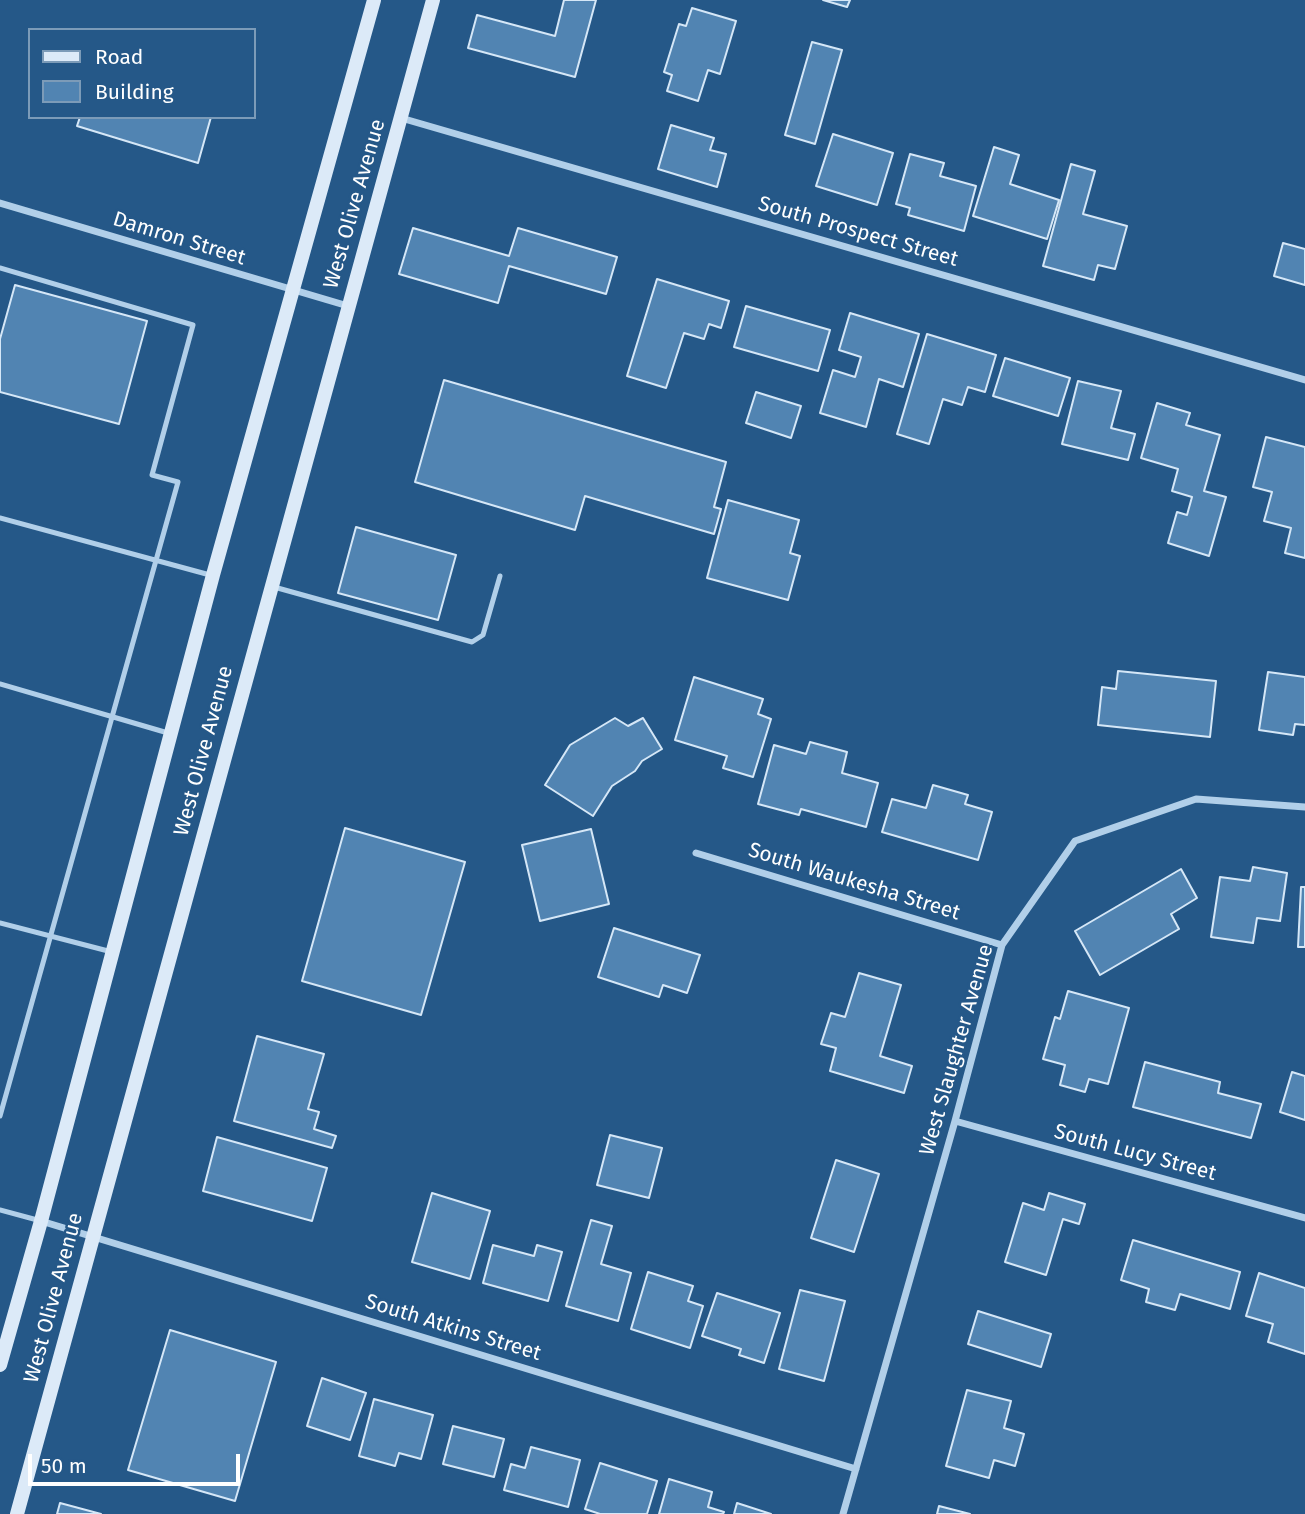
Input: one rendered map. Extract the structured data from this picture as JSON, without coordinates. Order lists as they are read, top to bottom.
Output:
{
  "streets": {
    "main road": ["West Olive Avenue"],
    "street": [
      "South Prospect Street",
      "Damron Street",
      "South Waukesha Street",
      "West Slaughter Avenue",
      "South Lucy Street",
      "South Atkins Street"
    ]
  },
  "crossings": [
    ["West Olive Avenue", "South Prospect Street"],
    ["West Olive Avenue", "Damron Street"],
    ["West Olive Avenue", "South Atkins Street"],
    ["South Waukesha Street", "West Slaughter Avenue"],
    ["West Slaughter Avenue", "South Lucy Street"],
    ["West Slaughter Avenue", "South Atkins Street"]
  ],
  "legend": ["Road", "Building"],
  "scale_bar": "50 m"
}
